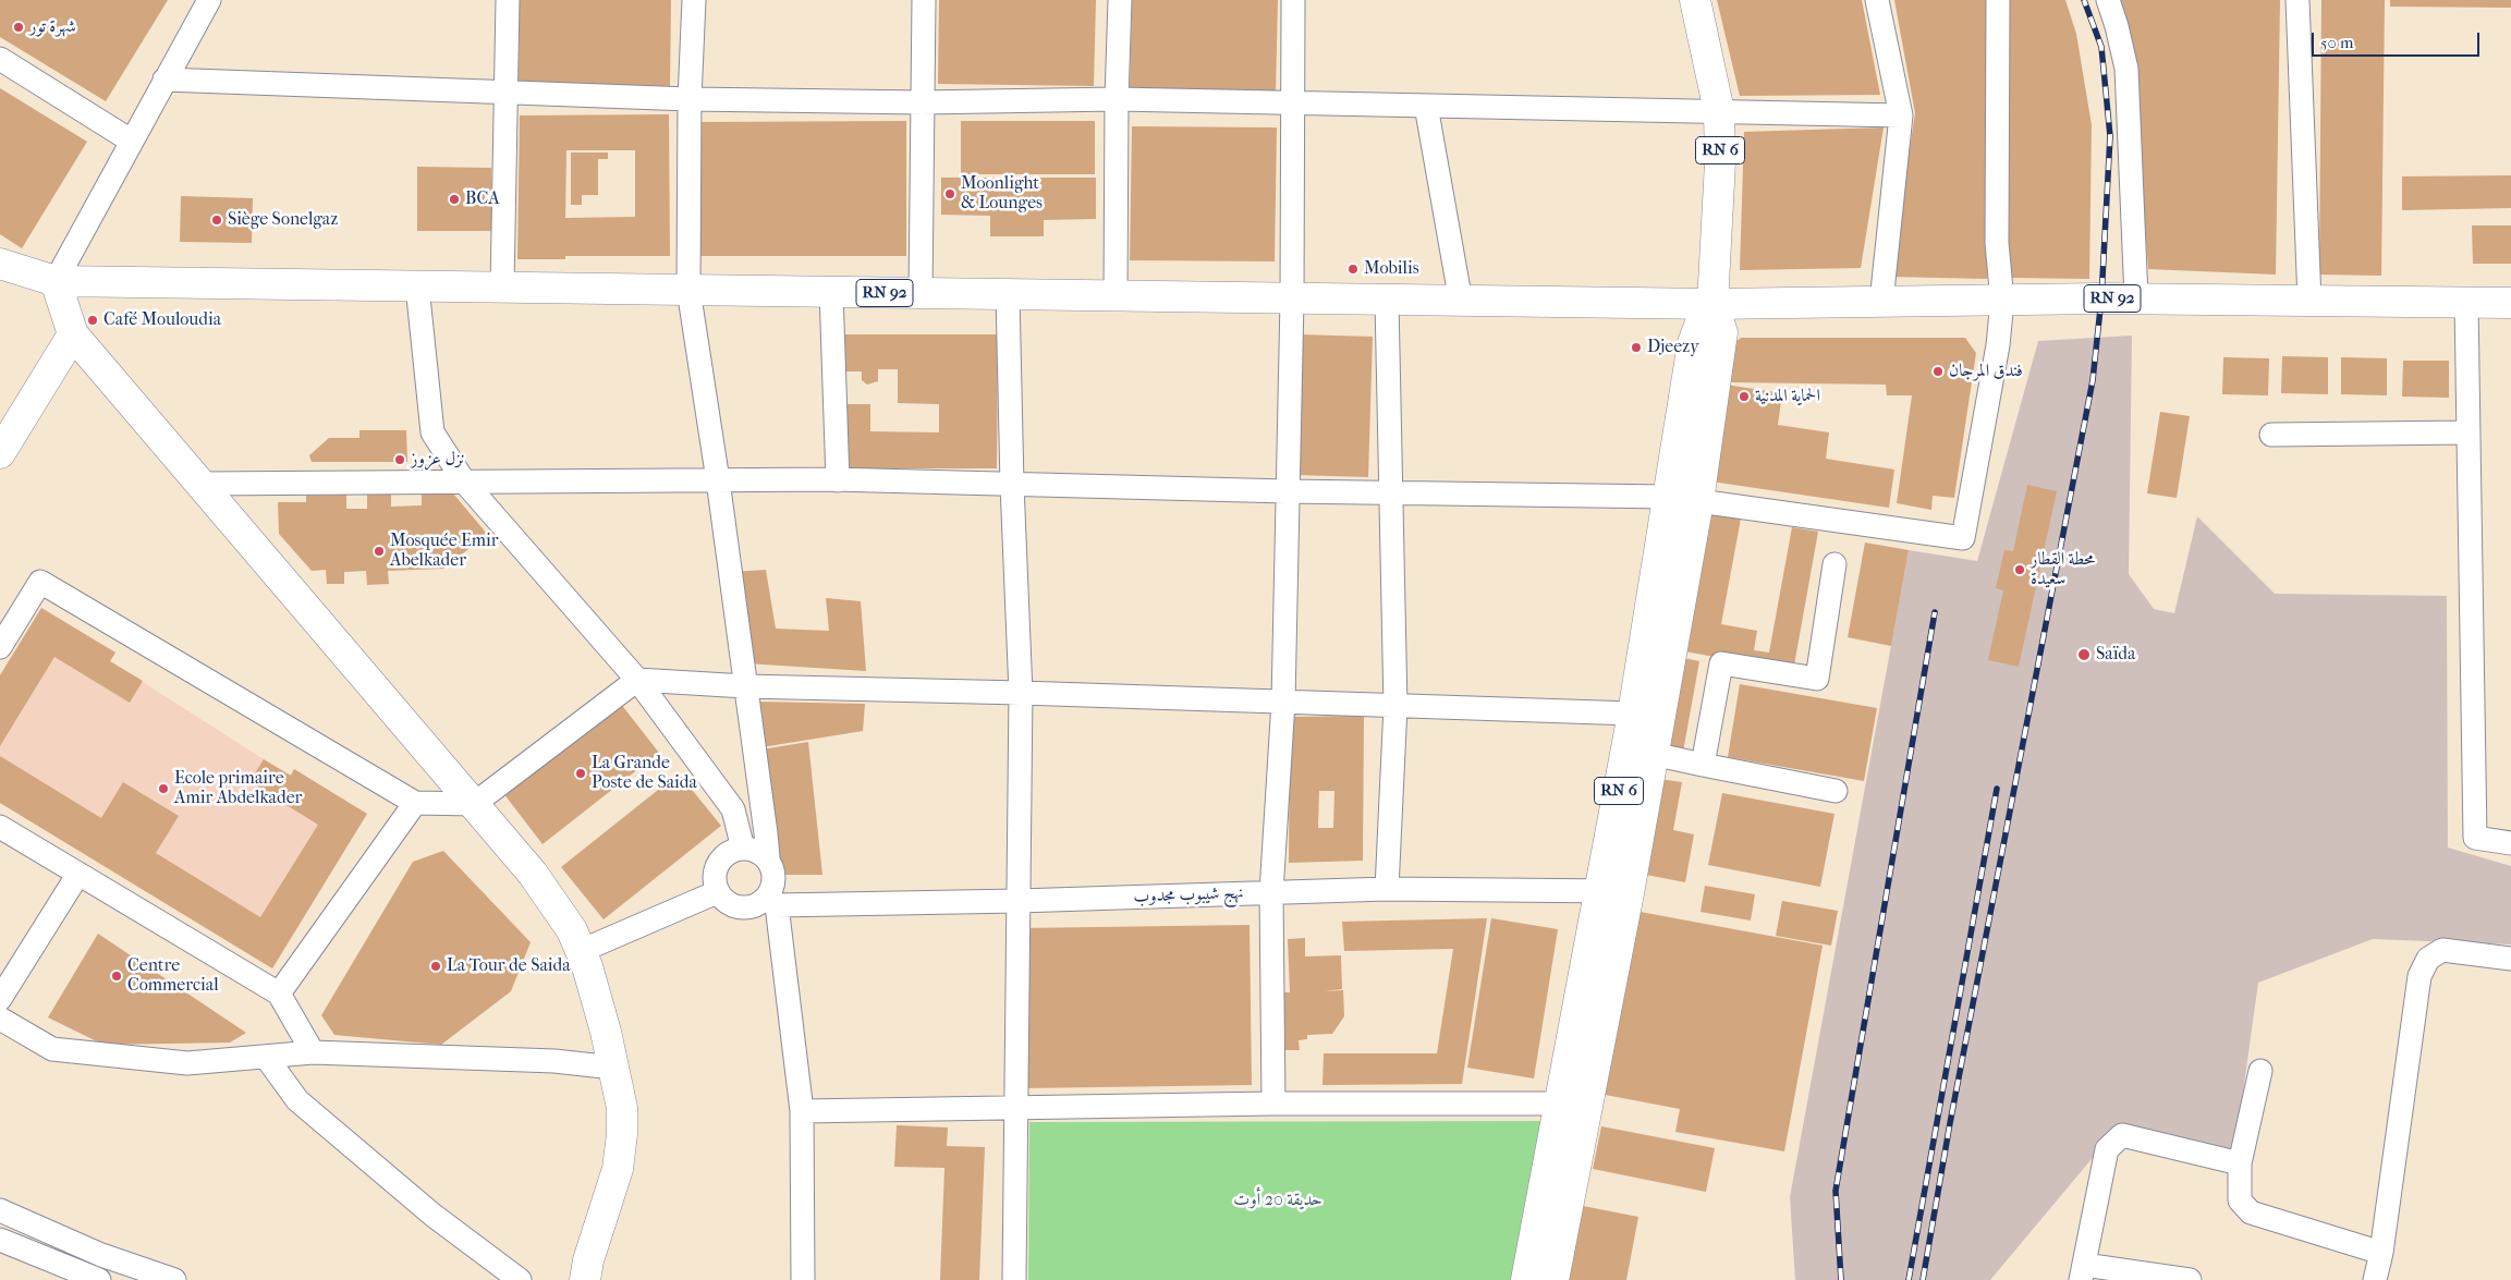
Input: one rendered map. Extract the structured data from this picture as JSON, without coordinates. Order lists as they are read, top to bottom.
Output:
{
  "streets": {
    "main road": ["RN 6", "RN 92"],
    "street": ["نهج شيبوب مجدوب"]
  },
  "crossings": [
    ["RN 6", "RN 92"],
    ["RN 6", "نهج شيبوب مجدوب"]
  ],
  "parks": ["حديقة 20 أوت"],
  "places": [
    "شهرة تور",
    "Moonlight & Lounges",
    "BCA",
    "Siège Sonelgaz",
    "Mobilis",
    "Café Mouloudia",
    "Djeezy",
    "فندق المرجان",
    "الحماية المدنية",
    "نزل عزوز",
    "Mosquée Emir Abelkader",
    "محطة القطار سعيدة",
    "Saïda",
    "La Grande Poste de Saida",
    "Ecole primaire Amir Abdelkader",
    "La Tour de Saida",
    "Centre Commercial"
  ],
  "scale_bar": "50 m"
}
